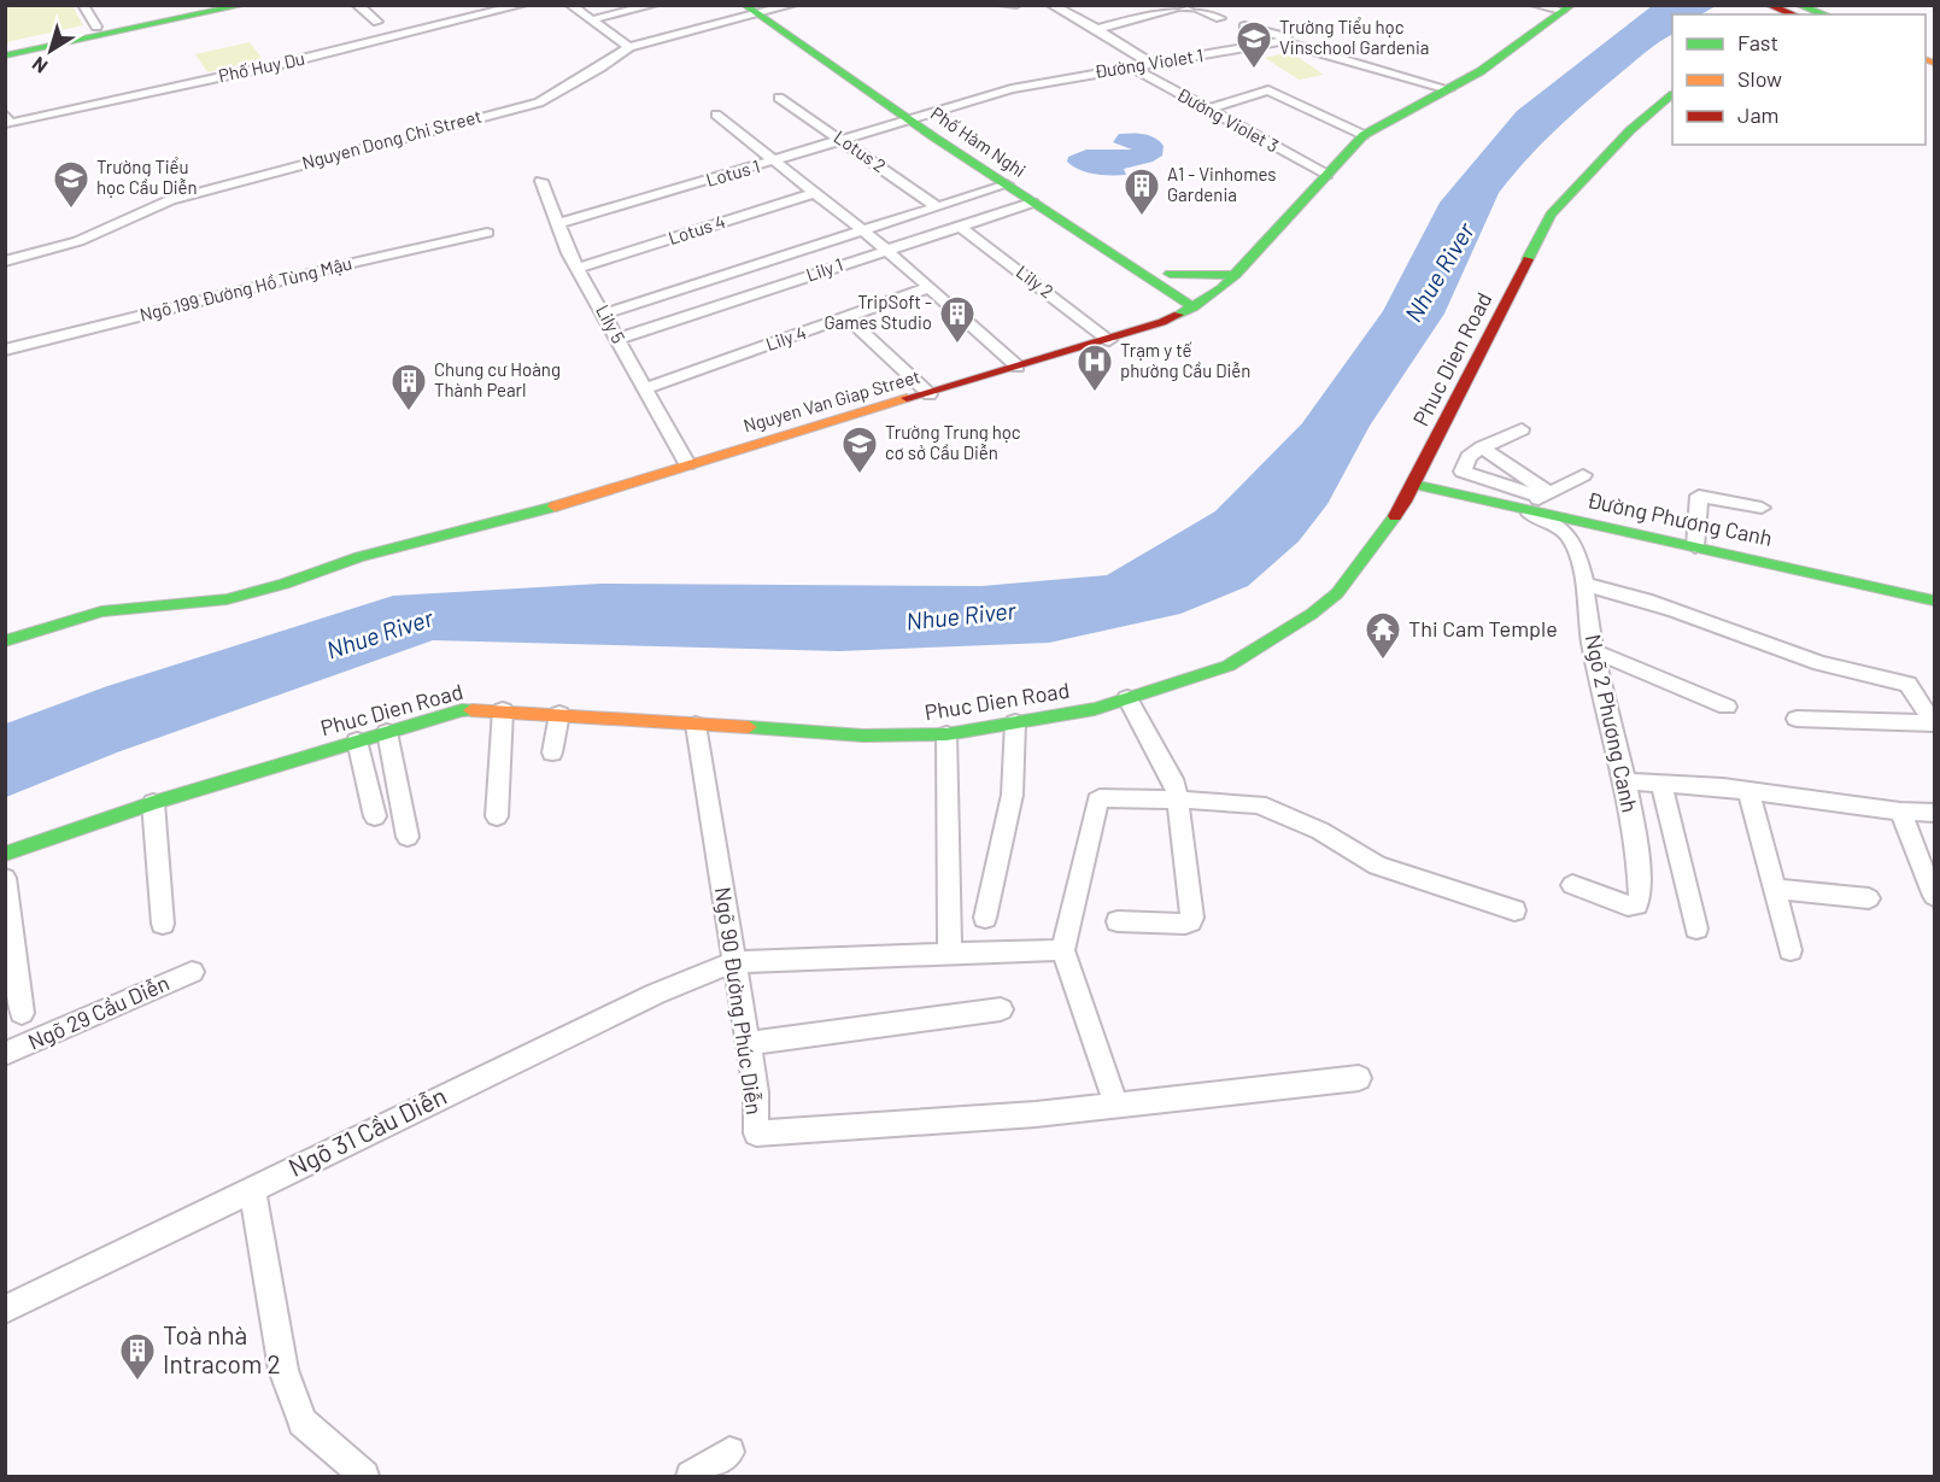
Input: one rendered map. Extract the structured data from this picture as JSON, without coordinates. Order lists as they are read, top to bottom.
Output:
{
  "streets": {
    "street": [
      "Đường Violet 1",
      "Phố Huy Du",
      "Đường Violet 3",
      "Nguyen Dong Chi Street",
      "Phố Hàm Nghi",
      "Lotus 2",
      "Lotus 1",
      "Lotus 4",
      "Lily 1",
      "Lily 2",
      "Ngõ 199 Đường Hồ Tùng Mậu",
      "Lily 5",
      "Lily 4",
      "Phuc Dien Road",
      "Nguyen Van Giap Street",
      "Đường Phương Canh",
      "Ngõ 2 Phương Canh",
      "Ngõ 90 Đường Phúc Diễn",
      "Ngõ 29 Cầu Diễn",
      "Ngõ 31 Cầu Diễn"
    ]
  },
  "crossings": [
    ["Đường Violet 1", "Đường Violet 3"],
    ["Đường Violet 1", "Phố Hàm Nghi"],
    ["Đường Violet 1", "Lotus 1"],
    ["Đường Violet 3", "Nguyen Van Giap Street"],
    ["Nguyen Dong Chi Street", "Phố Hàm Nghi"],
    ["Phố Hàm Nghi", "Lotus 1"],
    ["Phố Hàm Nghi", "Lily 1"],
    ["Phố Hàm Nghi", "Nguyen Van Giap Street"],
    ["Lotus 2", "Lotus 1"],
    ["Lotus 1", "Lily 5"],
    ["Lotus 4", "Lily 5"],
    ["Lily 1", "Lily 2"],
    ["Lily 1", "Lily 5"],
    ["Lily 2", "Nguyen Van Giap Street"],
    ["Lily 5", "Lily 4"],
    ["Lily 5", "Nguyen Van Giap Street"],
    ["Phuc Dien Road", "Đường Phương Canh"],
    ["Phuc Dien Road", "Ngõ 90 Đường Phúc Diễn"],
    ["Đường Phương Canh", "Ngõ 2 Phương Canh"],
    ["Ngõ 90 Đường Phúc Diễn", "Ngõ 31 Cầu Diễn"]
  ],
  "water": ["Nhue River"],
  "places": {
    "school or university": ["Trường Tiểu học Vinschool Gardenia", "Trường Tiểu học Cầu Diễn", "Trường Trung học cơ sở Cầu Diễn"],
    "building": [
      "A1 - Vinhomes Gardenia",
      "TripSoft - Games Studio",
      "Chung cư Hoàng Thành Pearl",
      "Toà nhà Intracom 2"
    ],
    "hospital": ["Trạm y tế phường Cầu Diễn"],
    "temple": ["Thi Cam Temple"]
  },
  "legend": ["Fast", "Slow", "Jam"],
  "north": "bottom left"
}
